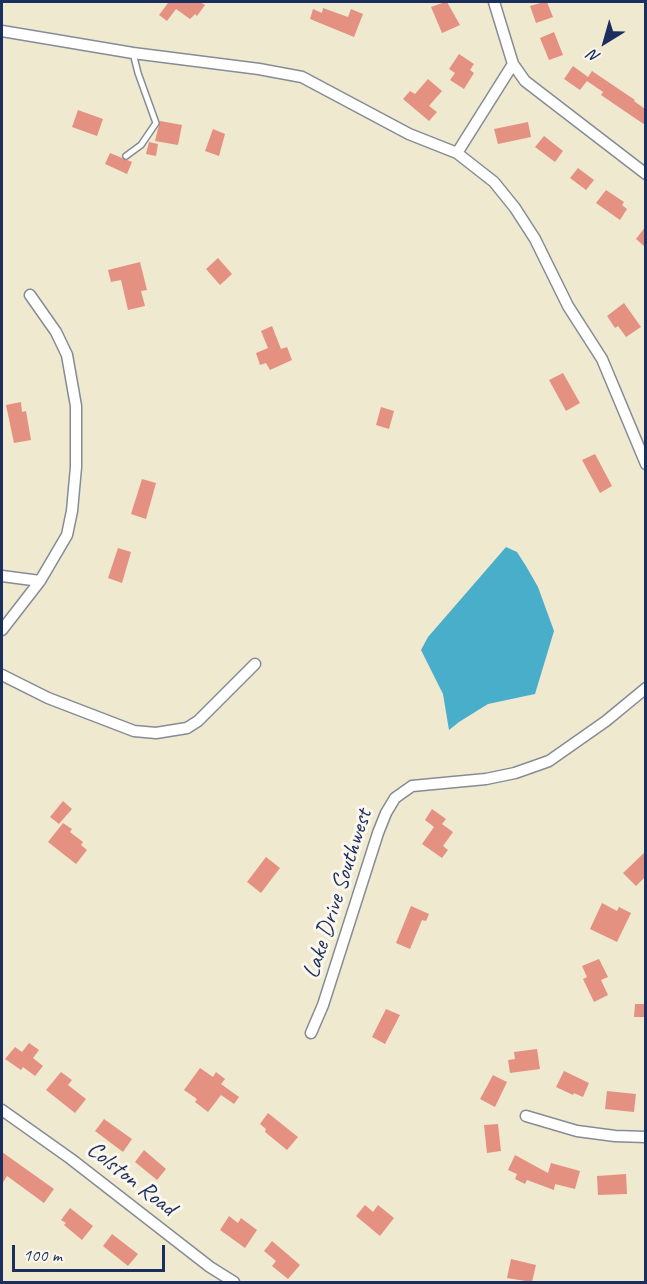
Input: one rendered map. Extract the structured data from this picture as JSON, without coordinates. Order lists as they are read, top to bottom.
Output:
{
  "streets": {
    "street": ["Lake Drive Southwest", "Colston Road"]
  },
  "scale_bar": "100 m",
  "north": "bottom left"
}
